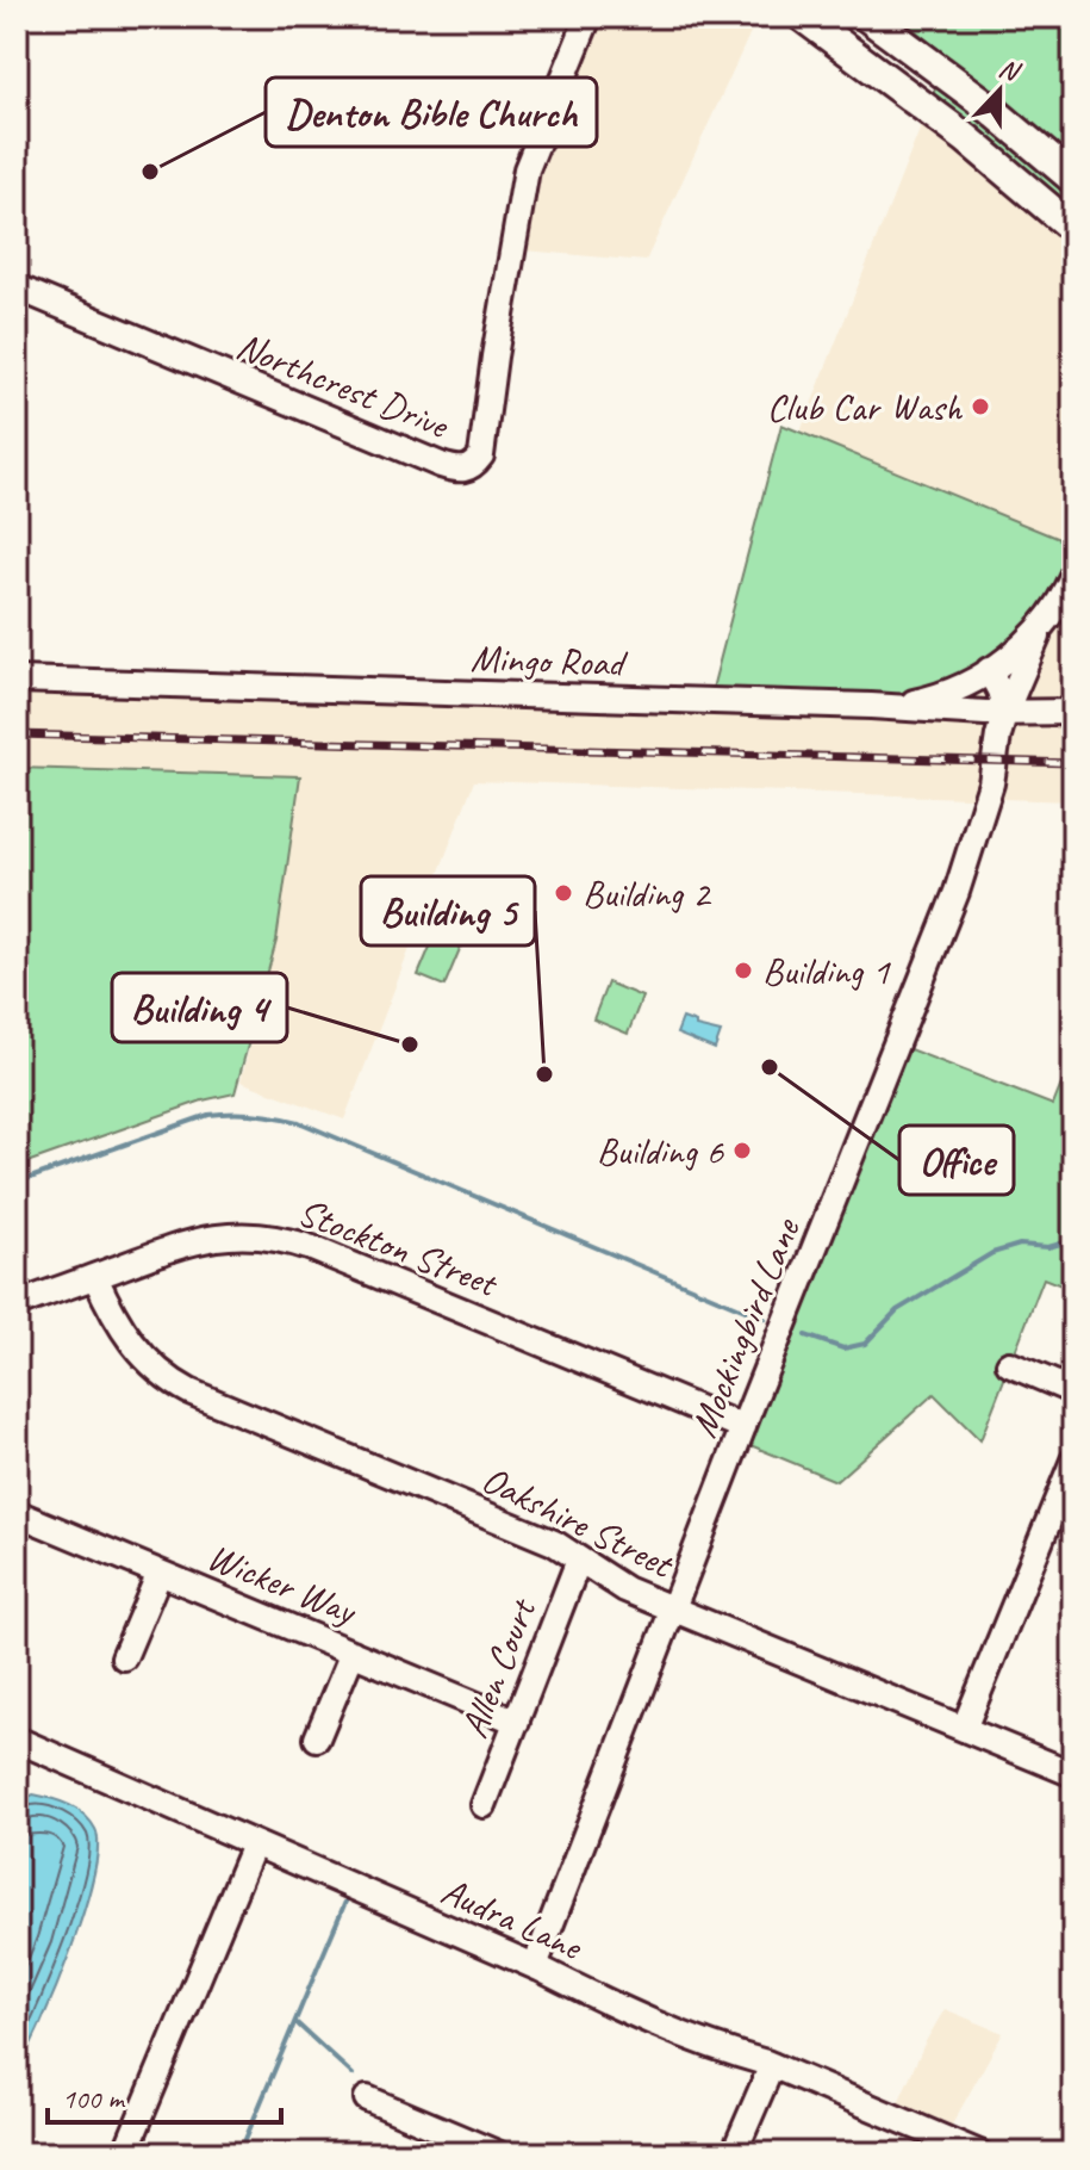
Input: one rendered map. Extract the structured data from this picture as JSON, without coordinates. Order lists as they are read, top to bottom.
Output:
{
  "streets": {
    "street": [
      "Northcrest Drive",
      "Mingo Road",
      "Stockton Street",
      "Mockingbird Lane",
      "Oakshire Street",
      "Wicker Way",
      "Allen Court",
      "Audra Lane"
    ]
  },
  "crossings": [
    ["Mingo Road", "Mockingbird Lane"],
    ["Stockton Street", "Mockingbird Lane"],
    ["Stockton Street", "Oakshire Street"],
    ["Mockingbird Lane", "Oakshire Street"],
    ["Mockingbird Lane", "Audra Lane"],
    ["Oakshire Street", "Allen Court"],
    ["Wicker Way", "Allen Court"]
  ],
  "places": [
    "Denton Bible Church",
    "Club Car Wash",
    "Building 2",
    "Building 1",
    "Building 4",
    "Office",
    "Building 5",
    "Building 6"
  ],
  "scale_bar": "100 m",
  "north": "top"
}
